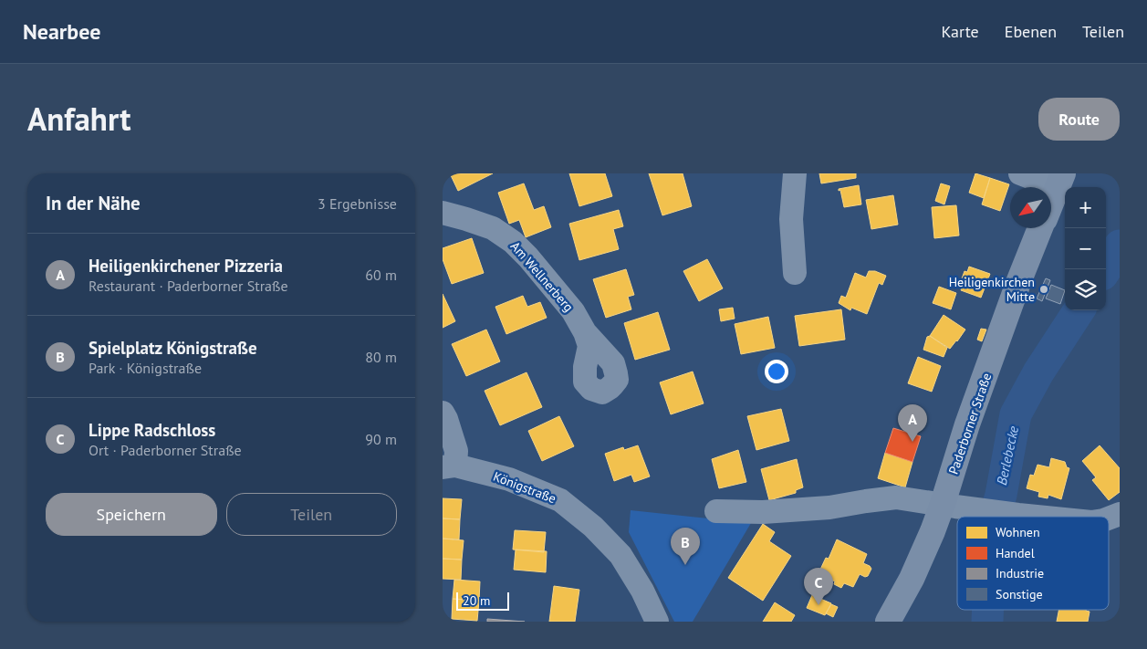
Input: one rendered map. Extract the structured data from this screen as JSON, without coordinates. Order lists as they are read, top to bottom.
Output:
{
  "streets": {
    "main road": ["Paderborner Straße"],
    "street": ["Am Wellnerberg", "Königstraße"]
  },
  "water": ["Berlebecke"],
  "places": ["Heiligenkirchen Mitte"],
  "legend": [
    "Wohnen",
    "Handel",
    "Industrie",
    "Sonstige"
  ],
  "scale_bar": "20 m",
  "north": "bottom left",
  "page": {
    "header": "Nearbee",
    "nav": ["Karte", "Ebenen", "Teilen"],
    "title": "Anfahrt",
    "buttons": [
      "Route",
      ["Speichern", "Teilen"]
    ],
    "heading": ["In der Nähe", "3 Ergebnisse"],
    "map_buttons": ["+", "−"],
    "list": [
      {
        "mark": "A",
        "name": "Heiligenkirchener Pizzeria",
        "note": "Restaurant · Paderborner Straße",
        "value": "60 m"
      },
      {
        "mark": "B",
        "name": "Spielplatz Königstraße",
        "note": "Park · Königstraße",
        "value": "80 m"
      },
      {
        "mark": "C",
        "name": "Lippe Radschloss",
        "note": "Ort · Paderborner Straße",
        "value": "90 m"
      }
    ],
    "pins": ["A", "B", "C"],
    "scale": "20 m"
  }
}
